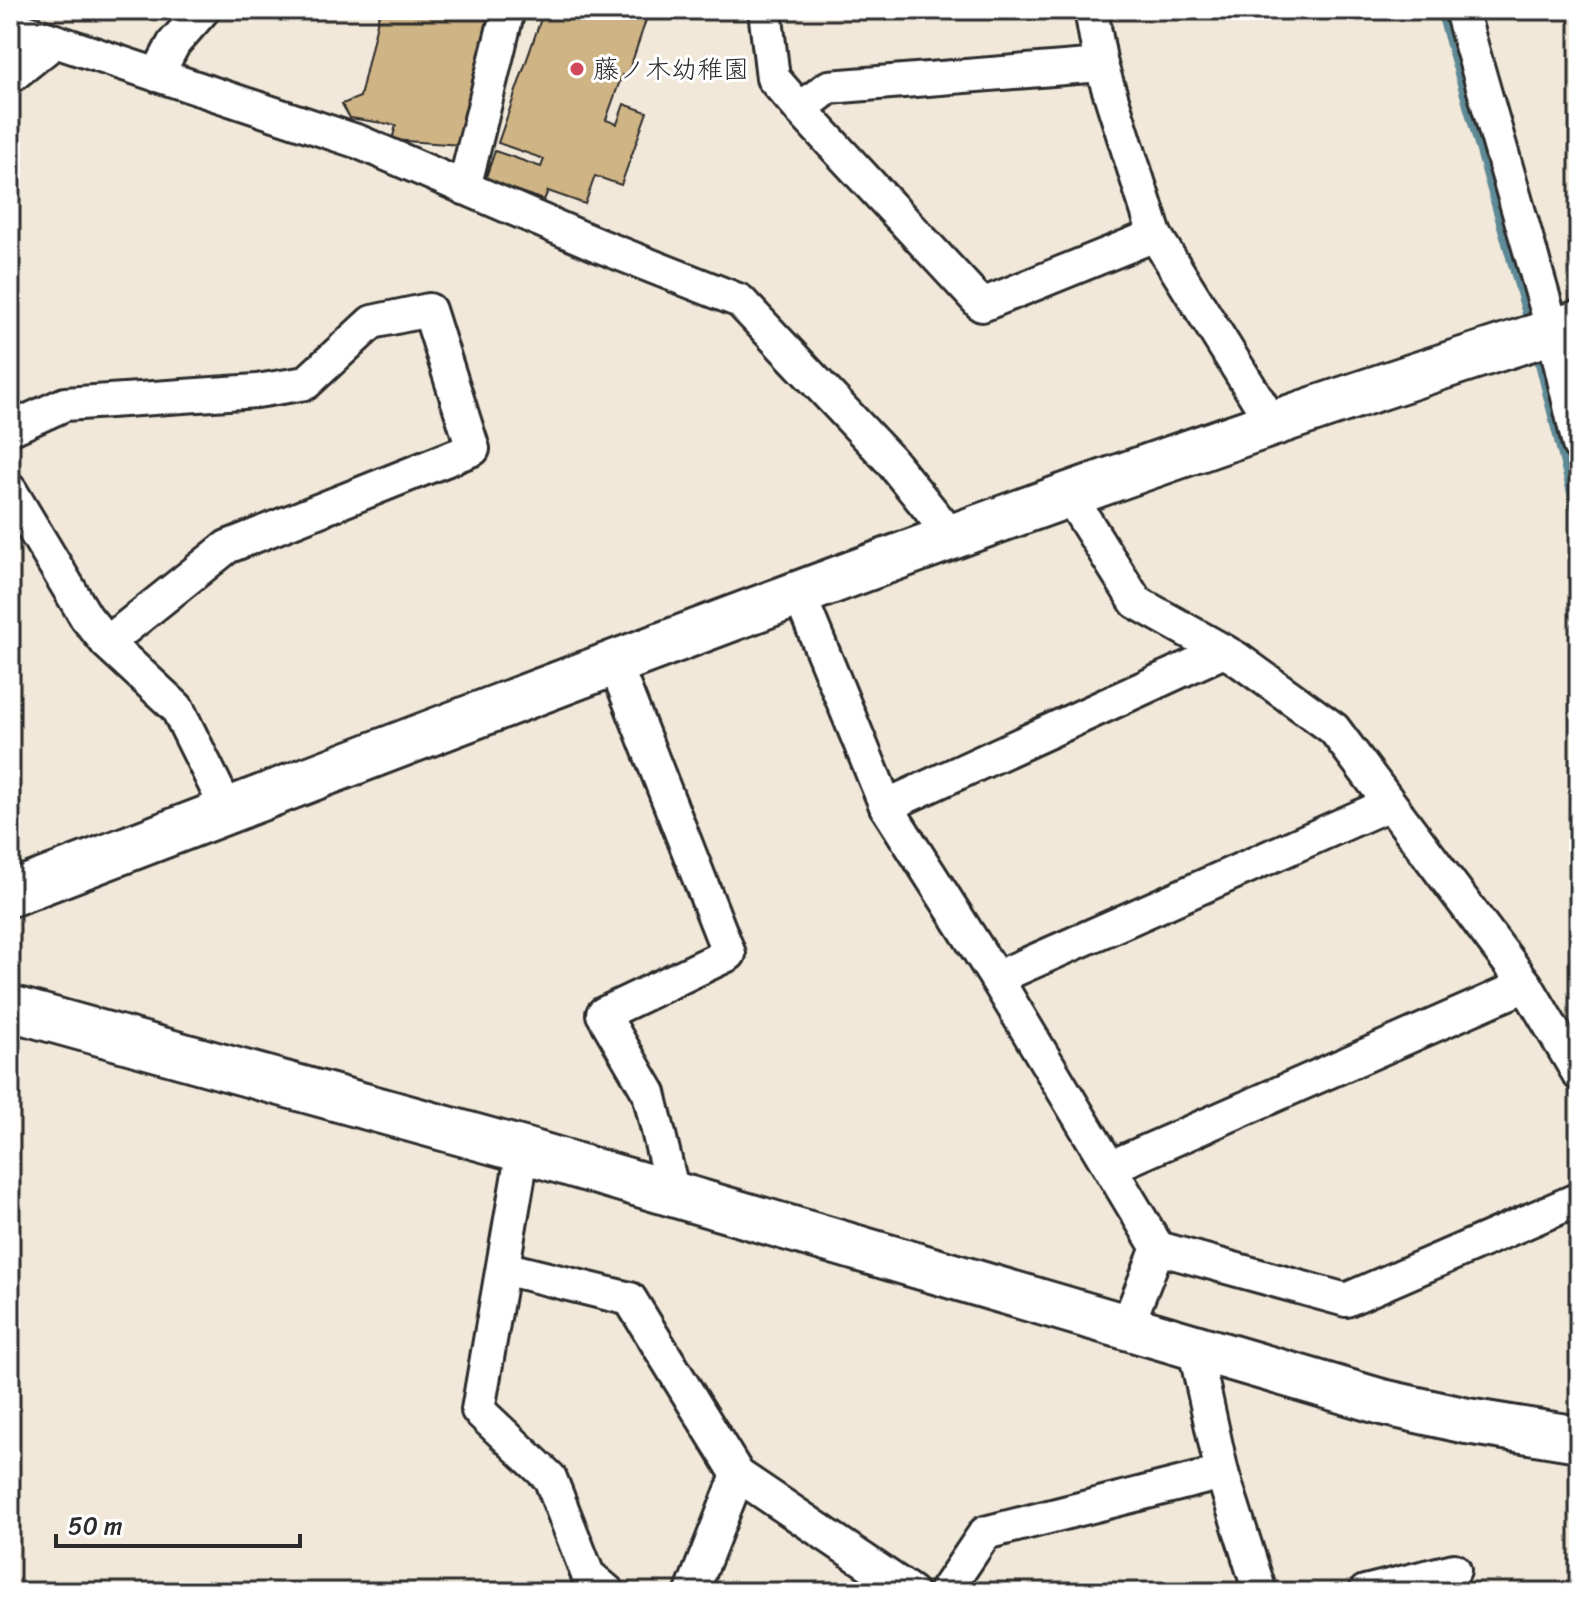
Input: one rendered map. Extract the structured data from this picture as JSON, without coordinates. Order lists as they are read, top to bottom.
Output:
{
  "places": ["藤ノ木幼稚園"],
  "scale_bar": "50 m"
}
